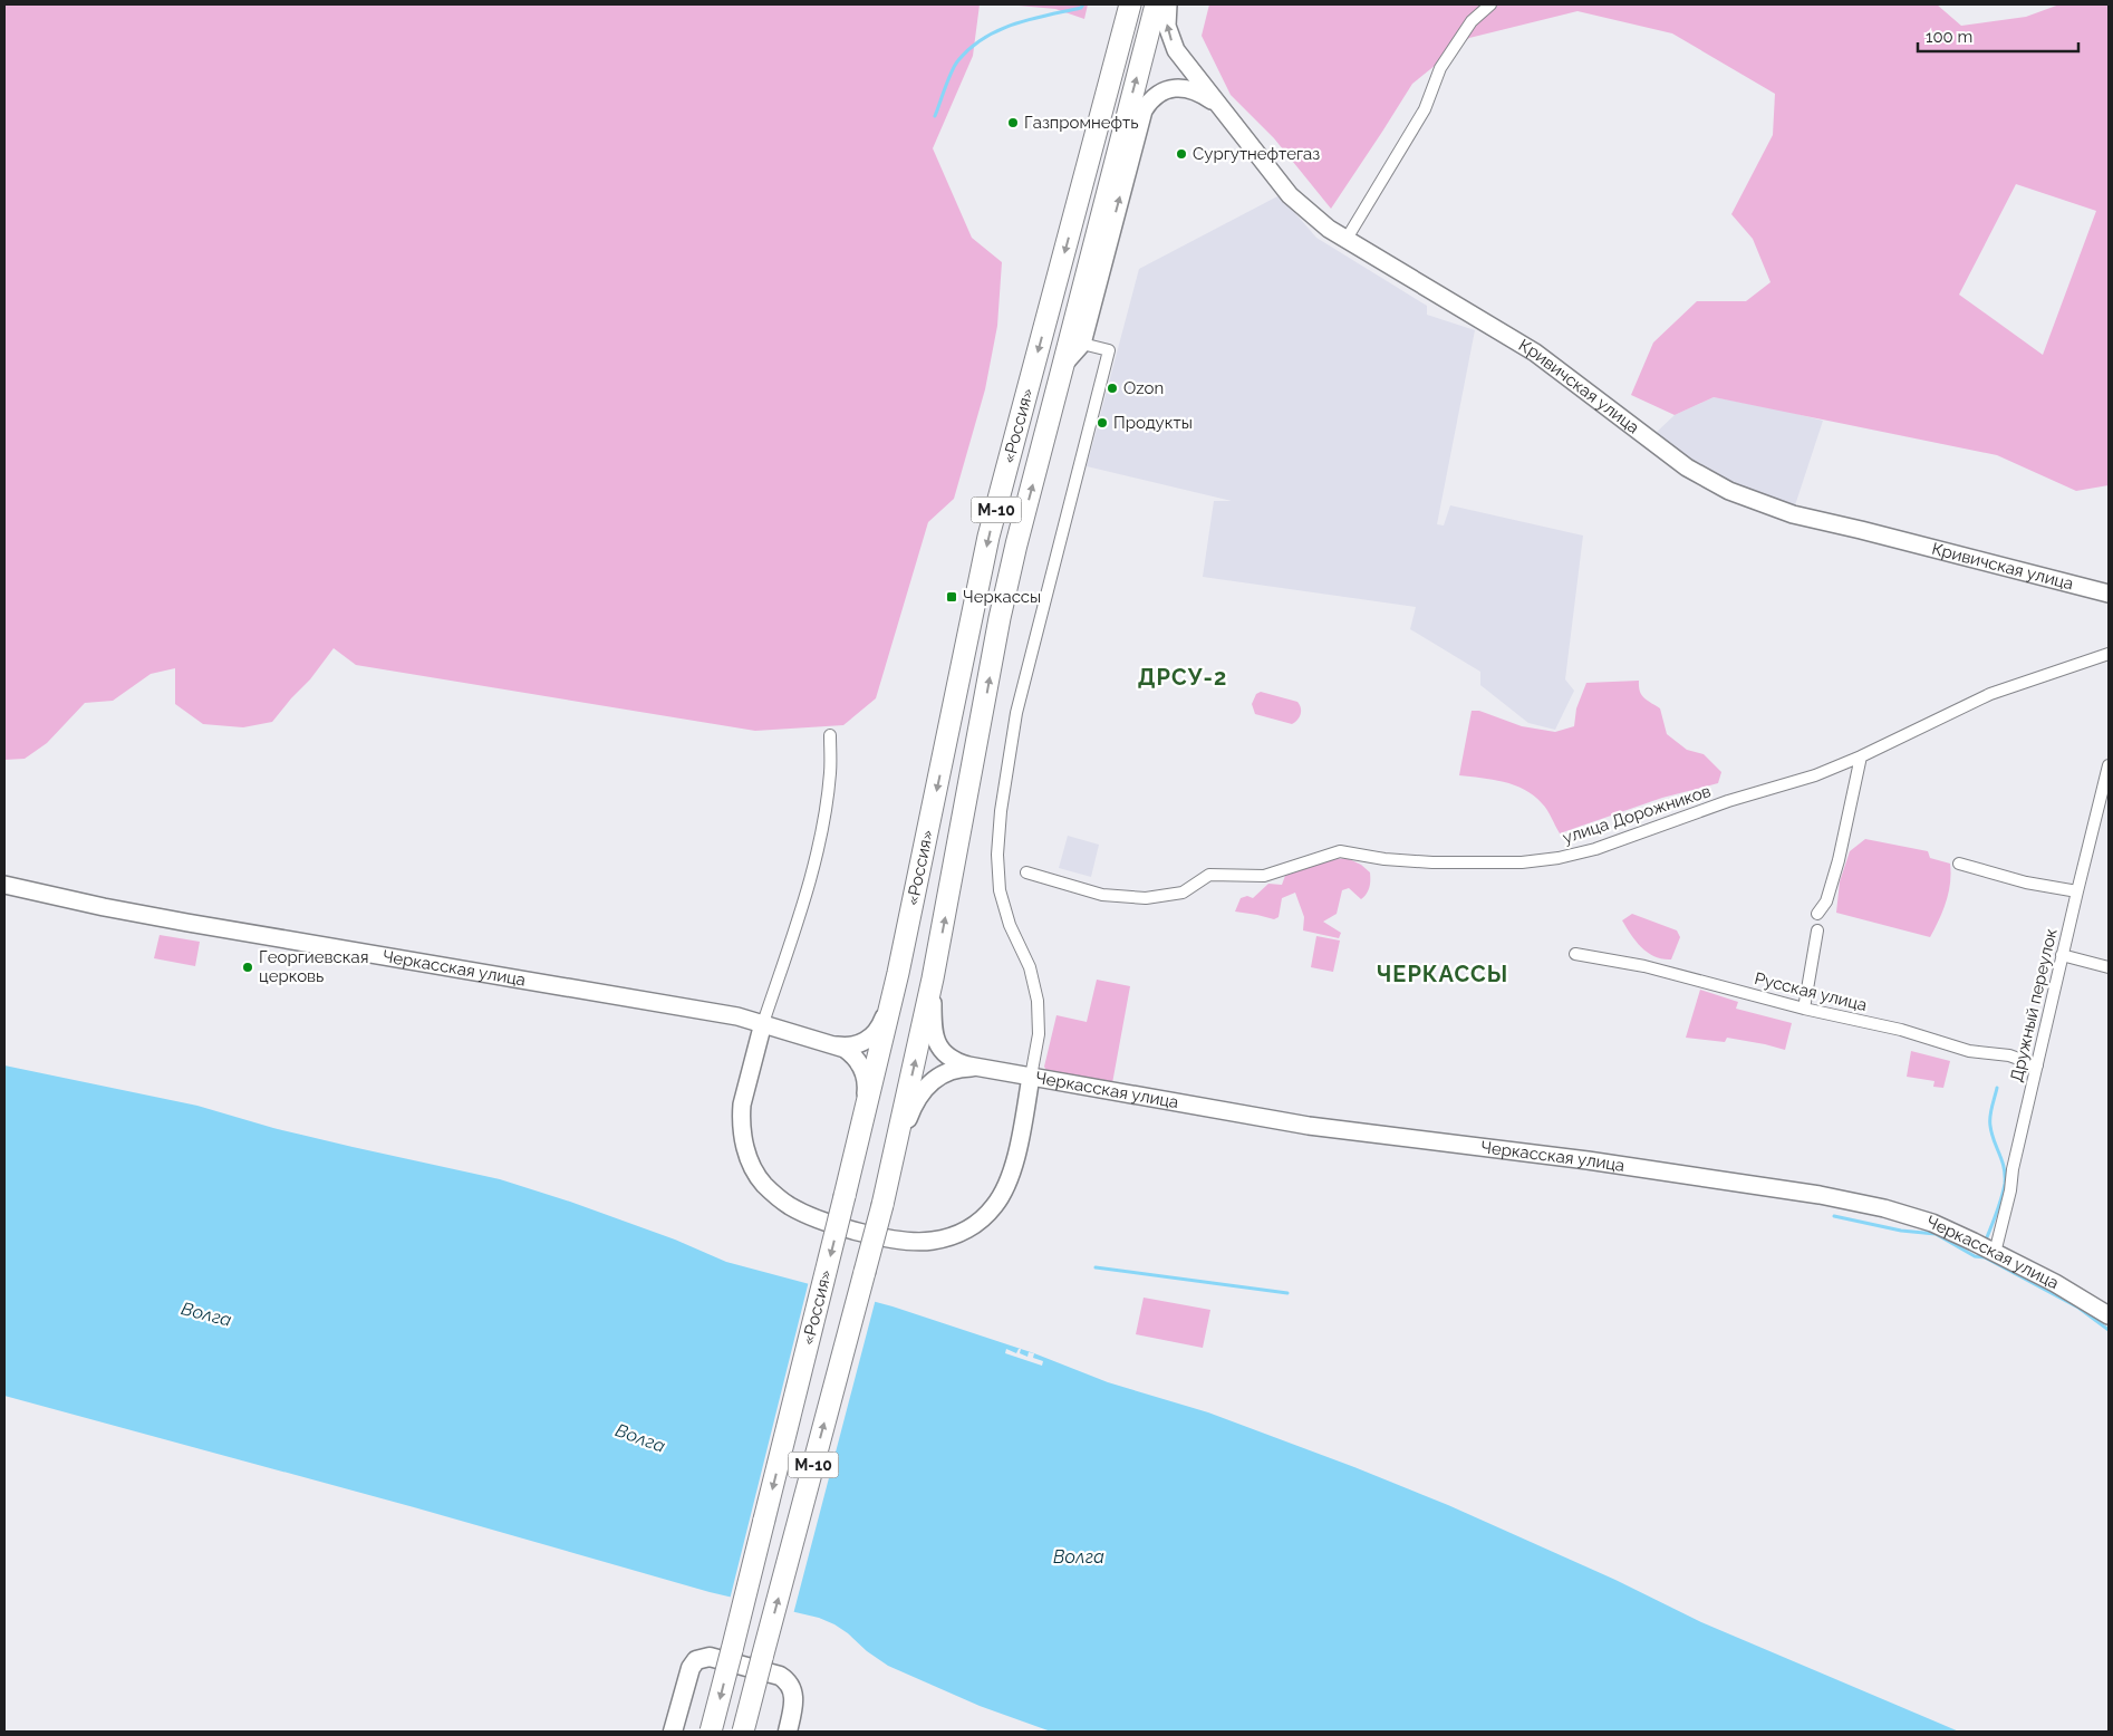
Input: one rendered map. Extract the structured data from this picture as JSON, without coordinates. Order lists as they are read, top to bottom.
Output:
{
  "streets": {
    "highway": ["«Россия»", "М-10"],
    "street": [
      "Кривичская улица",
      "улица Дорожников",
      "Черкасская улица",
      "Русская улица",
      "Дружный переулок"
    ]
  },
  "crossings": [
    ["«Россия»", "М-10"],
    ["«Россия»", "Черкасская улица"],
    ["М-10", "Черкасская улица"],
    ["Черкасская улица", "Дружный переулок"],
    ["Русская улица", "Дружный переулок"]
  ],
  "districts": ["ДРСУ-2", "ЧЕРКАССЫ"],
  "water": ["Волга"],
  "places": {
    "other": [
      "Газпромнефть",
      "Сургутнефтегаз",
      "Ozon",
      "Продукты",
      "Георгиевская церковь"
    ],
    "transit": ["Черкассы"]
  },
  "scale_bar": "100 m"
}
